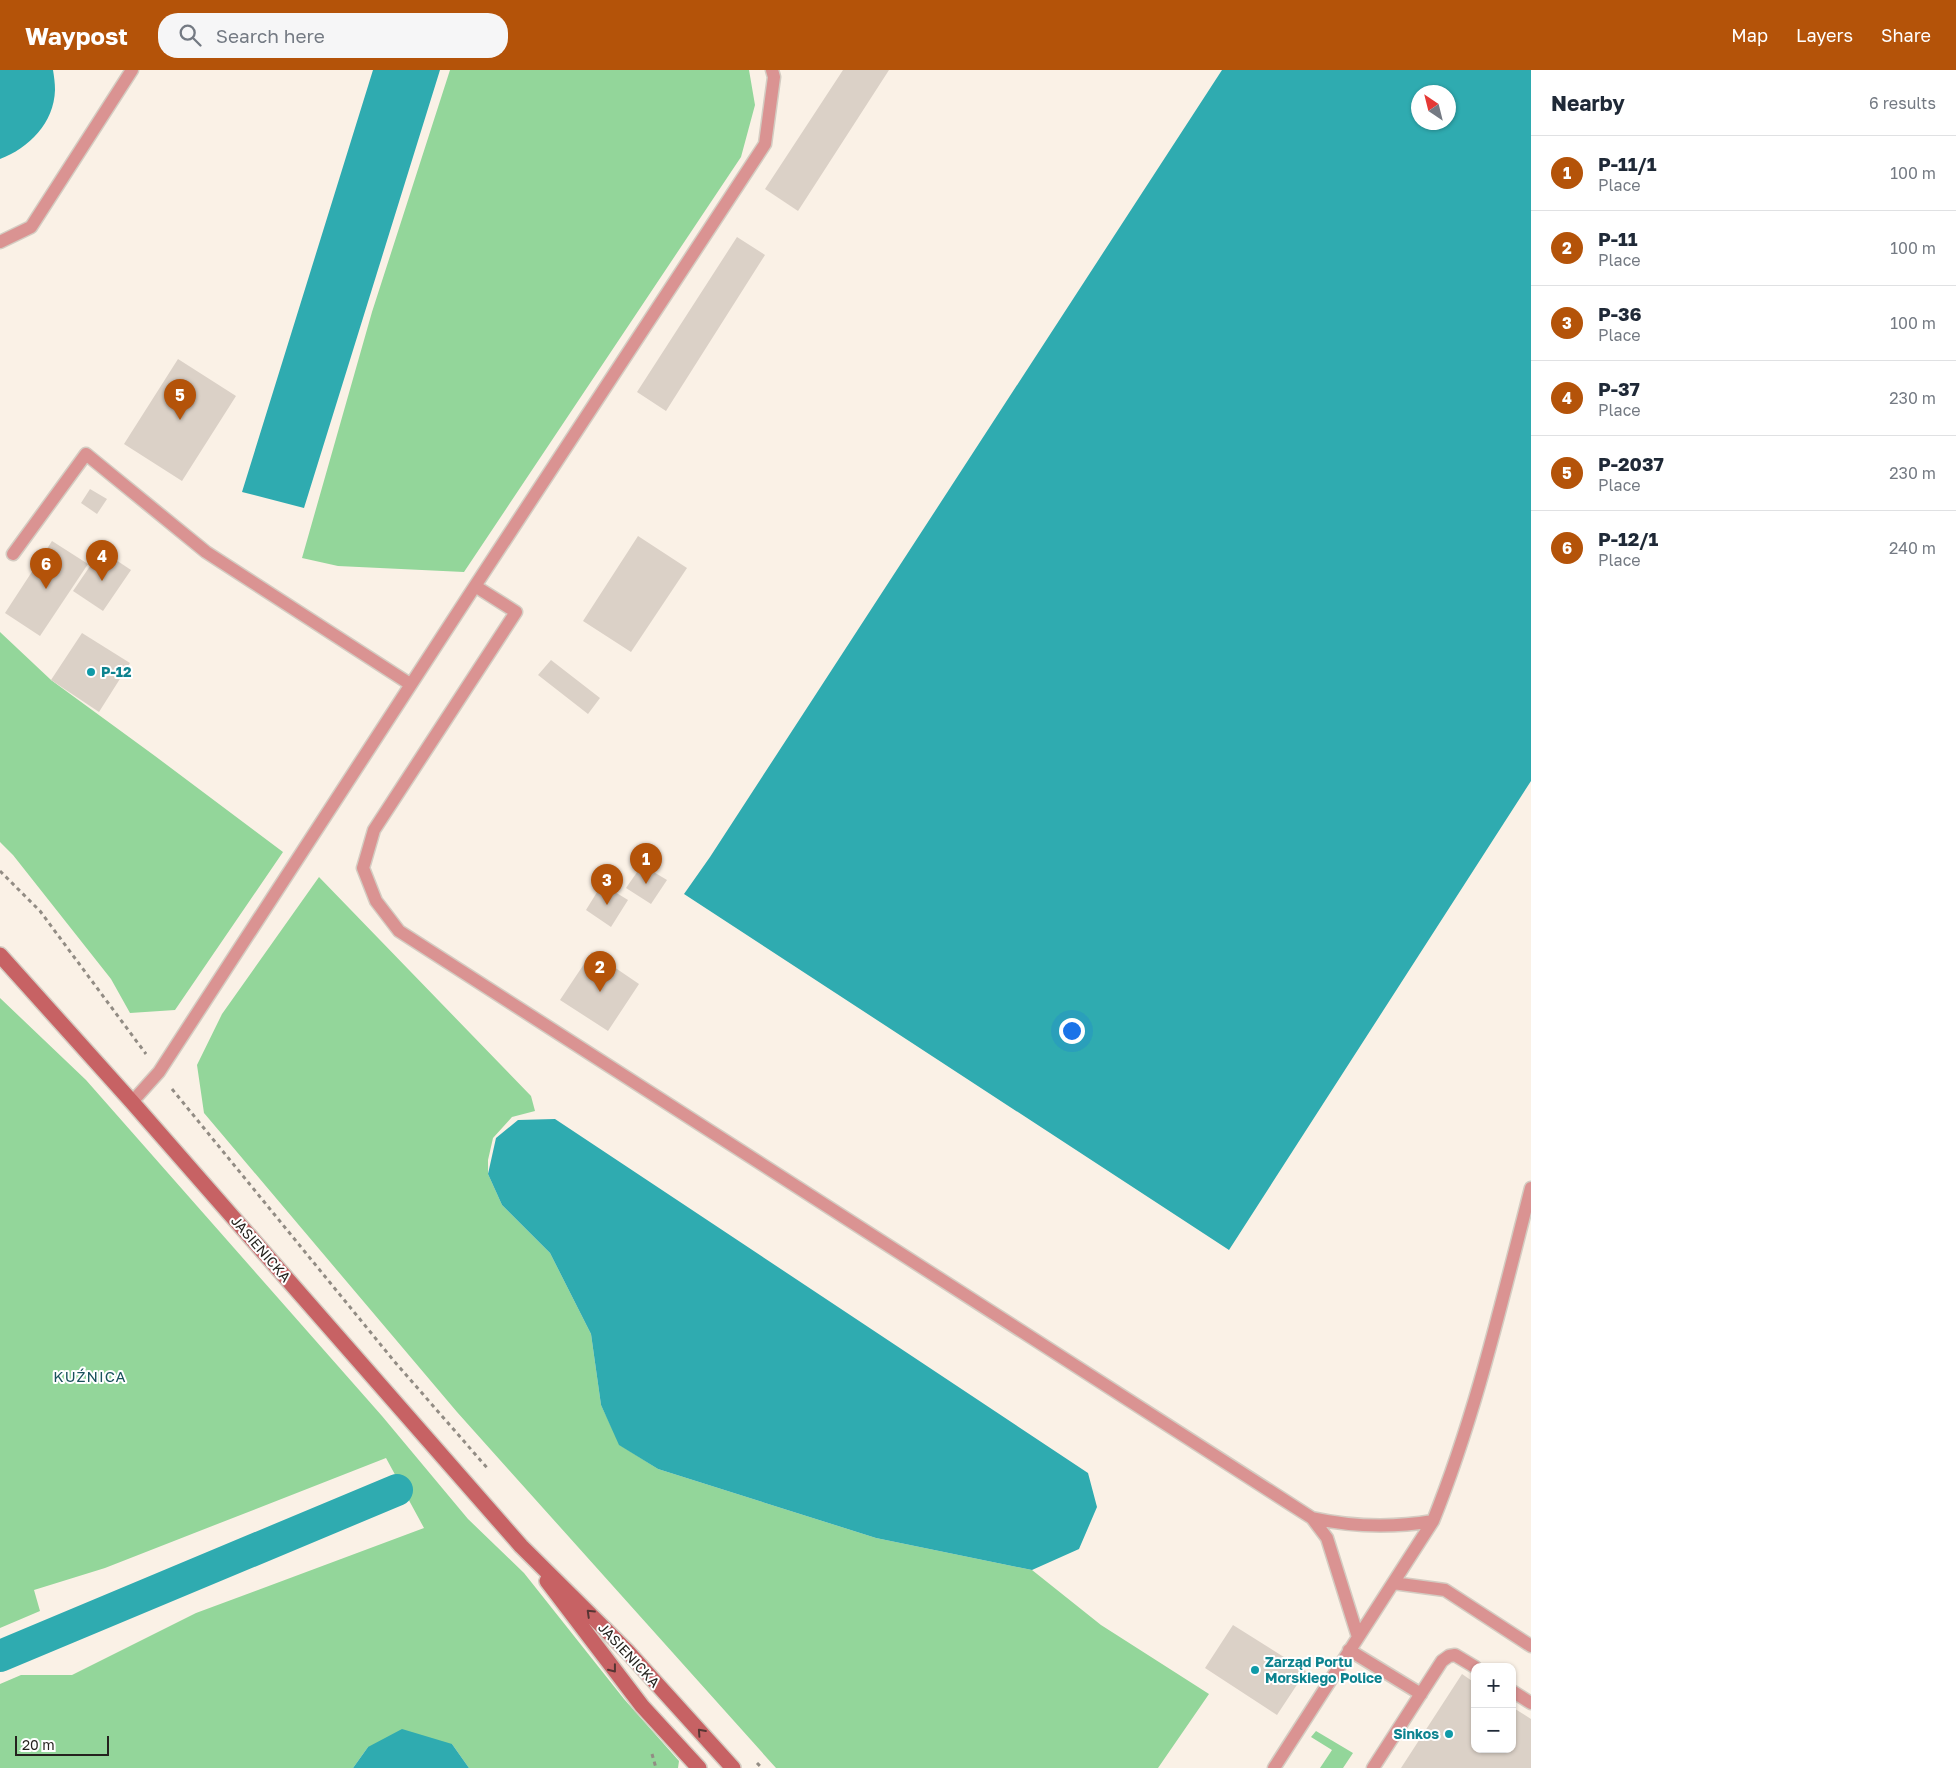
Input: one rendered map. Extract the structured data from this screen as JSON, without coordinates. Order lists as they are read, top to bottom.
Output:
{
  "streets": {
    "main road": ["JASIENICKA"]
  },
  "districts": ["KUŹNICA"],
  "places": ["P-12", "Zarząd Portu Morskiego Police", "Sinkos"],
  "scale_bar": "20 m",
  "north": "top left",
  "page": {
    "header": "Waypost",
    "search": "Search here",
    "nav": ["Map", "Layers", "Share"],
    "heading": ["Nearby", "6 results"],
    "list": [
      {
        "mark": "1",
        "name": "P-11/1",
        "note": "Place",
        "value": "100 m"
      },
      {
        "mark": "2",
        "name": "P-11",
        "note": "Place",
        "value": "100 m"
      },
      {
        "mark": "3",
        "name": "P-36",
        "note": "Place",
        "value": "100 m"
      },
      {
        "mark": "4",
        "name": "P-37",
        "note": "Place",
        "value": "230 m"
      },
      {
        "mark": "5",
        "name": "P-2037",
        "note": "Place",
        "value": "230 m"
      },
      {
        "mark": "6",
        "name": "P-12/1",
        "note": "Place",
        "value": "240 m"
      }
    ],
    "pins": [
      "5",
      "4",
      "6",
      "1",
      "3",
      "2"
    ],
    "map_buttons": ["+", "−"],
    "scale": "20 m"
  }
}
